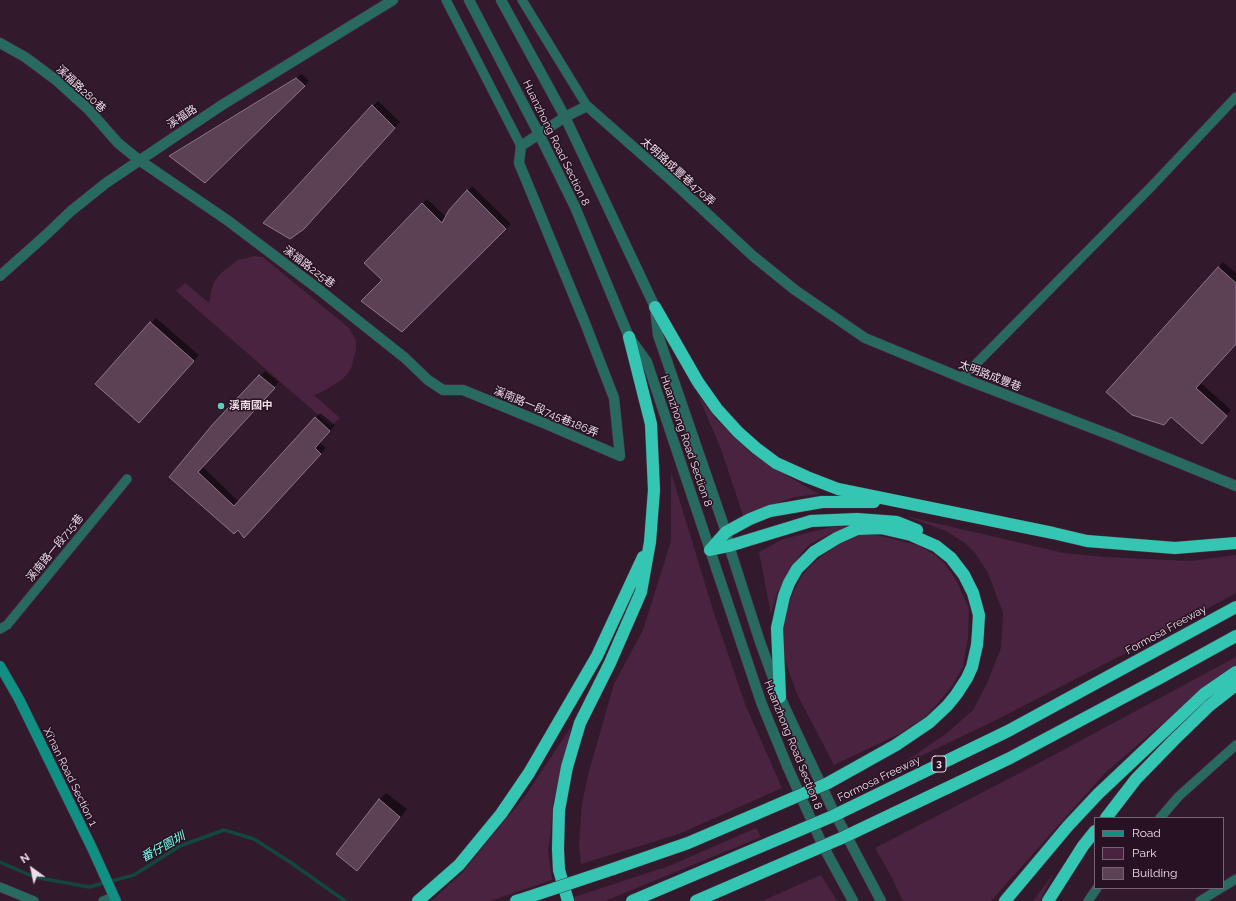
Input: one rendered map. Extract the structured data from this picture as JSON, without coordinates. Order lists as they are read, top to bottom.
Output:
{
  "streets": {
    "highway": ["Formosa Freeway", "3"],
    "main road": ["Xi'nan Road Section 1"],
    "street": [
      "溪福路280巷",
      "溪福路",
      "Huanzhong Road Section 8",
      "太明路成豐巷470弄",
      "溪福路225巷",
      "太明路成豐巷",
      "溪南路一段745巷186弄",
      "溪南路一段715巷"
    ]
  },
  "crossings": [
    ["溪福路280巷", "溪福路"],
    ["溪福路280巷", "溪福路225巷"],
    ["溪福路", "溪福路225巷"],
    ["太明路成豐巷470弄", "太明路成豐巷"],
    ["溪福路225巷", "溪南路一段745巷186弄"]
  ],
  "water": ["番仔園圳"],
  "places": ["溪南國中"],
  "legend": ["Road", "Park", "Building"],
  "north": "top left"
}
